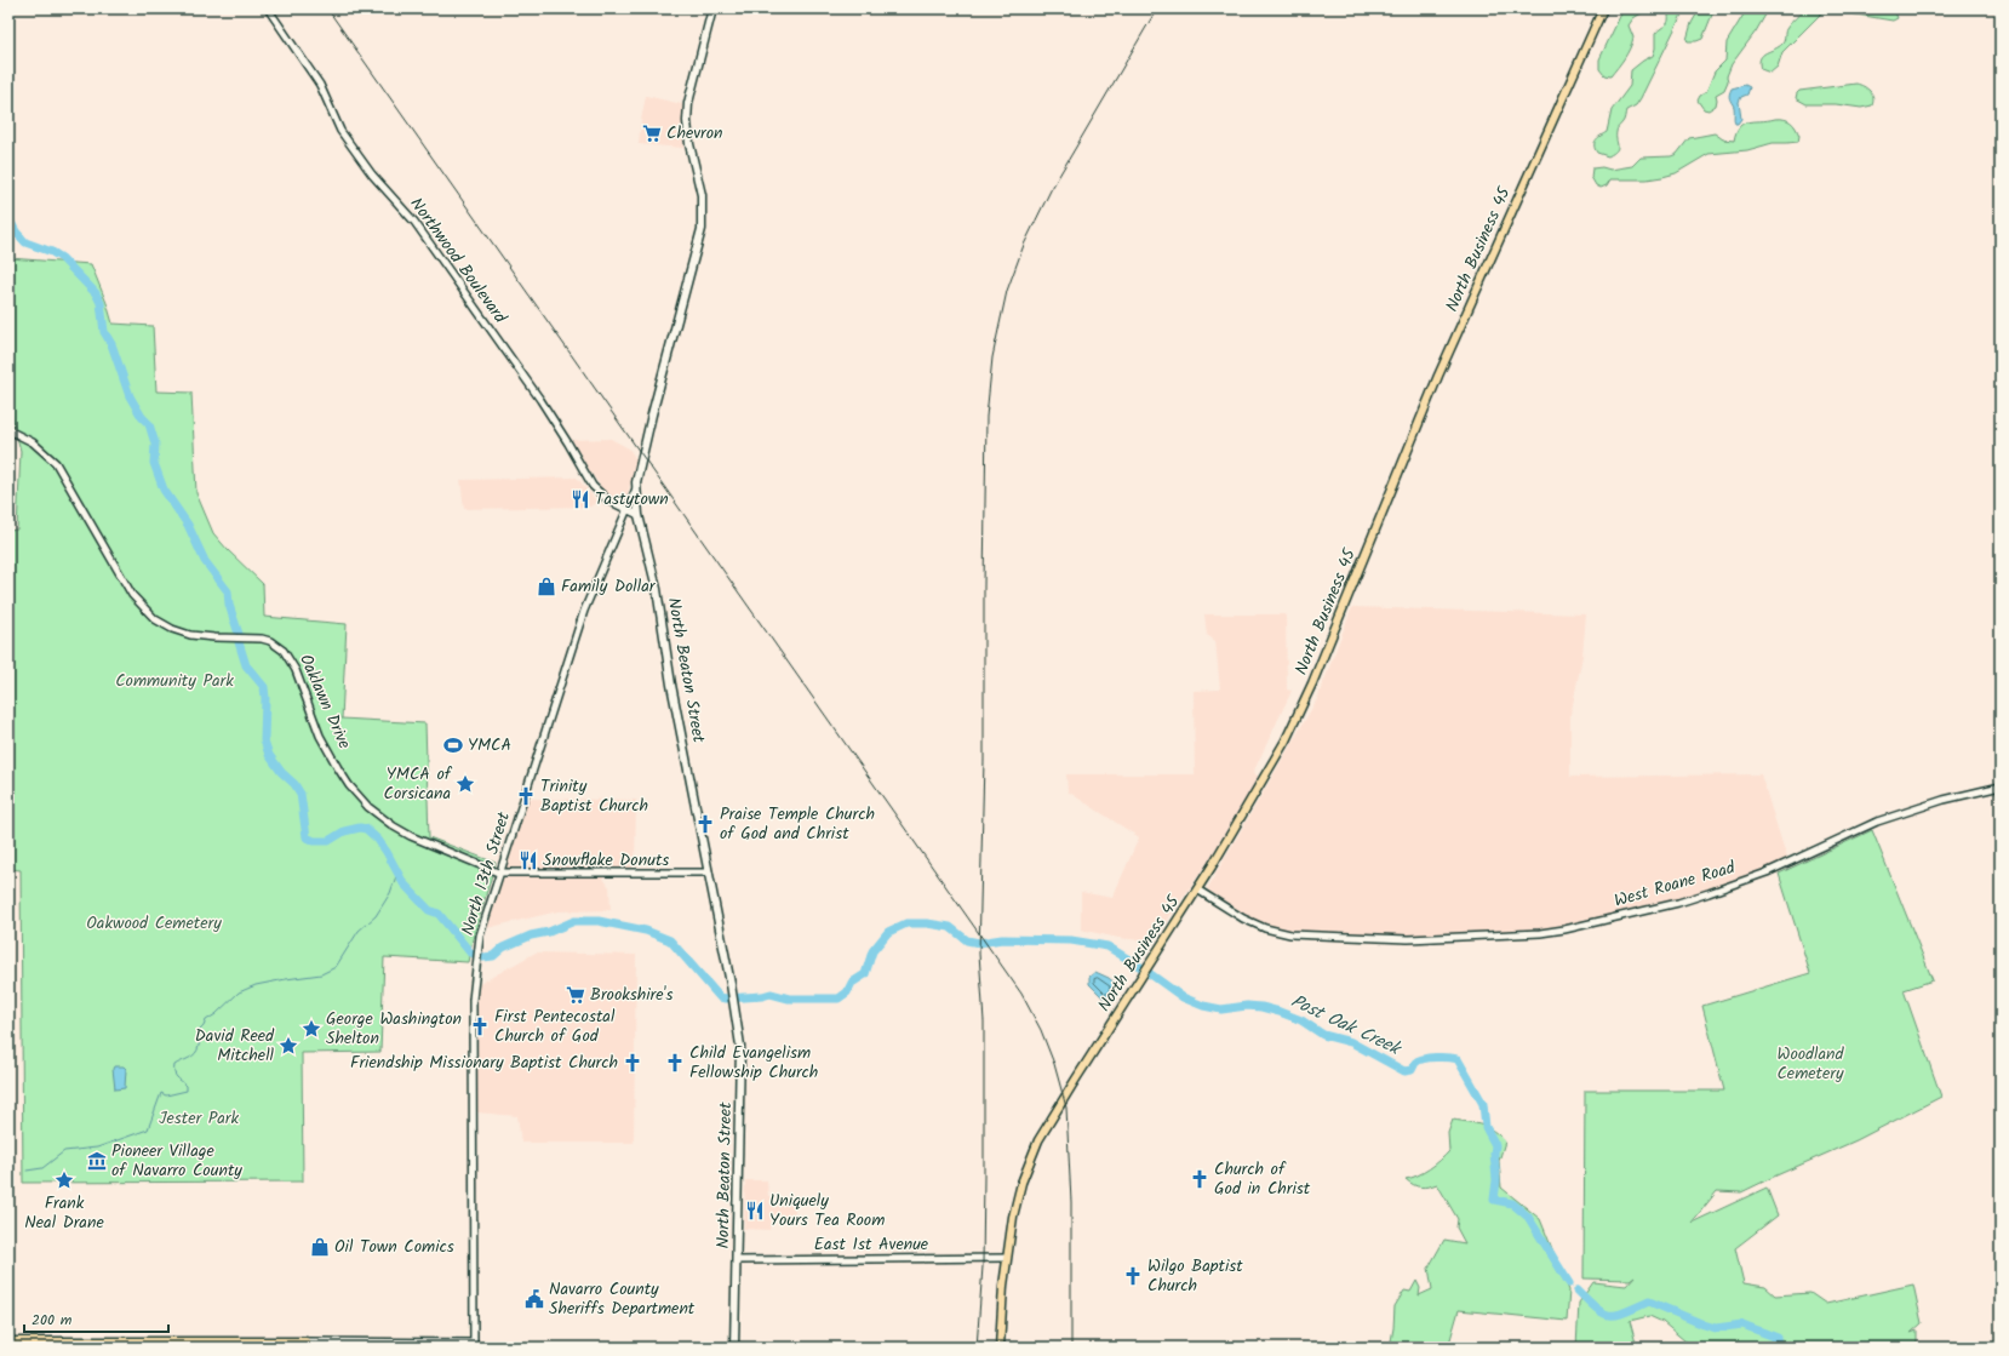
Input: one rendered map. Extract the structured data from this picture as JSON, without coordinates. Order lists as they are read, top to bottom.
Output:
{
  "streets": {
    "main road": ["North Business 45", "North Beaton Street"],
    "street": [
      "Northwood Boulevard",
      "Oaklawn Drive",
      "North 13th Street",
      "West Roane Road",
      "East 1st Avenue"
    ]
  },
  "crossings": [
    ["North Business 45", "West Roane Road"],
    ["North Business 45", "East 1st Avenue"],
    ["Northwood Boulevard", "North Beaton Street"],
    ["Northwood Boulevard", "North 13th Street"],
    ["North Beaton Street", "Oaklawn Drive"],
    ["North Beaton Street", "North 13th Street"],
    ["North Beaton Street", "East 1st Avenue"],
    ["Oaklawn Drive", "North 13th Street"]
  ],
  "water": ["Post Oak Creek"],
  "parks": [
    "Community Park",
    "Oakwood Cemetery",
    "Woodland Cemetery",
    "Jester Park"
  ],
  "places": {
    "supermarket": ["Chevron", "Brookshire's"],
    "restaurant": ["Tastytown", "Snowflake Donuts", "Uniquely Yours Tea Room"],
    "shop": ["Family Dollar", "Oil Town Comics"],
    "sports": ["YMCA"],
    "place": [
      "YMCA of Corsicana",
      "George Washington Shelton",
      "David Reed Mitchell",
      "Frank Neal Drane"
    ],
    "church": [
      "Trinity Baptist Church",
      "Praise Temple Church of God and Christ",
      "First Pentecostal Church of God",
      "Friendship Missionary Baptist Church",
      "Child Evangelism Fellowship Church",
      "Church of God in Christ",
      "Wilgo Baptist Church"
    ],
    "museum": ["Pioneer Village of Navarro County"],
    "public building": ["Navarro County Sheriffs Department"]
  },
  "scale_bar": "200 m"
}
